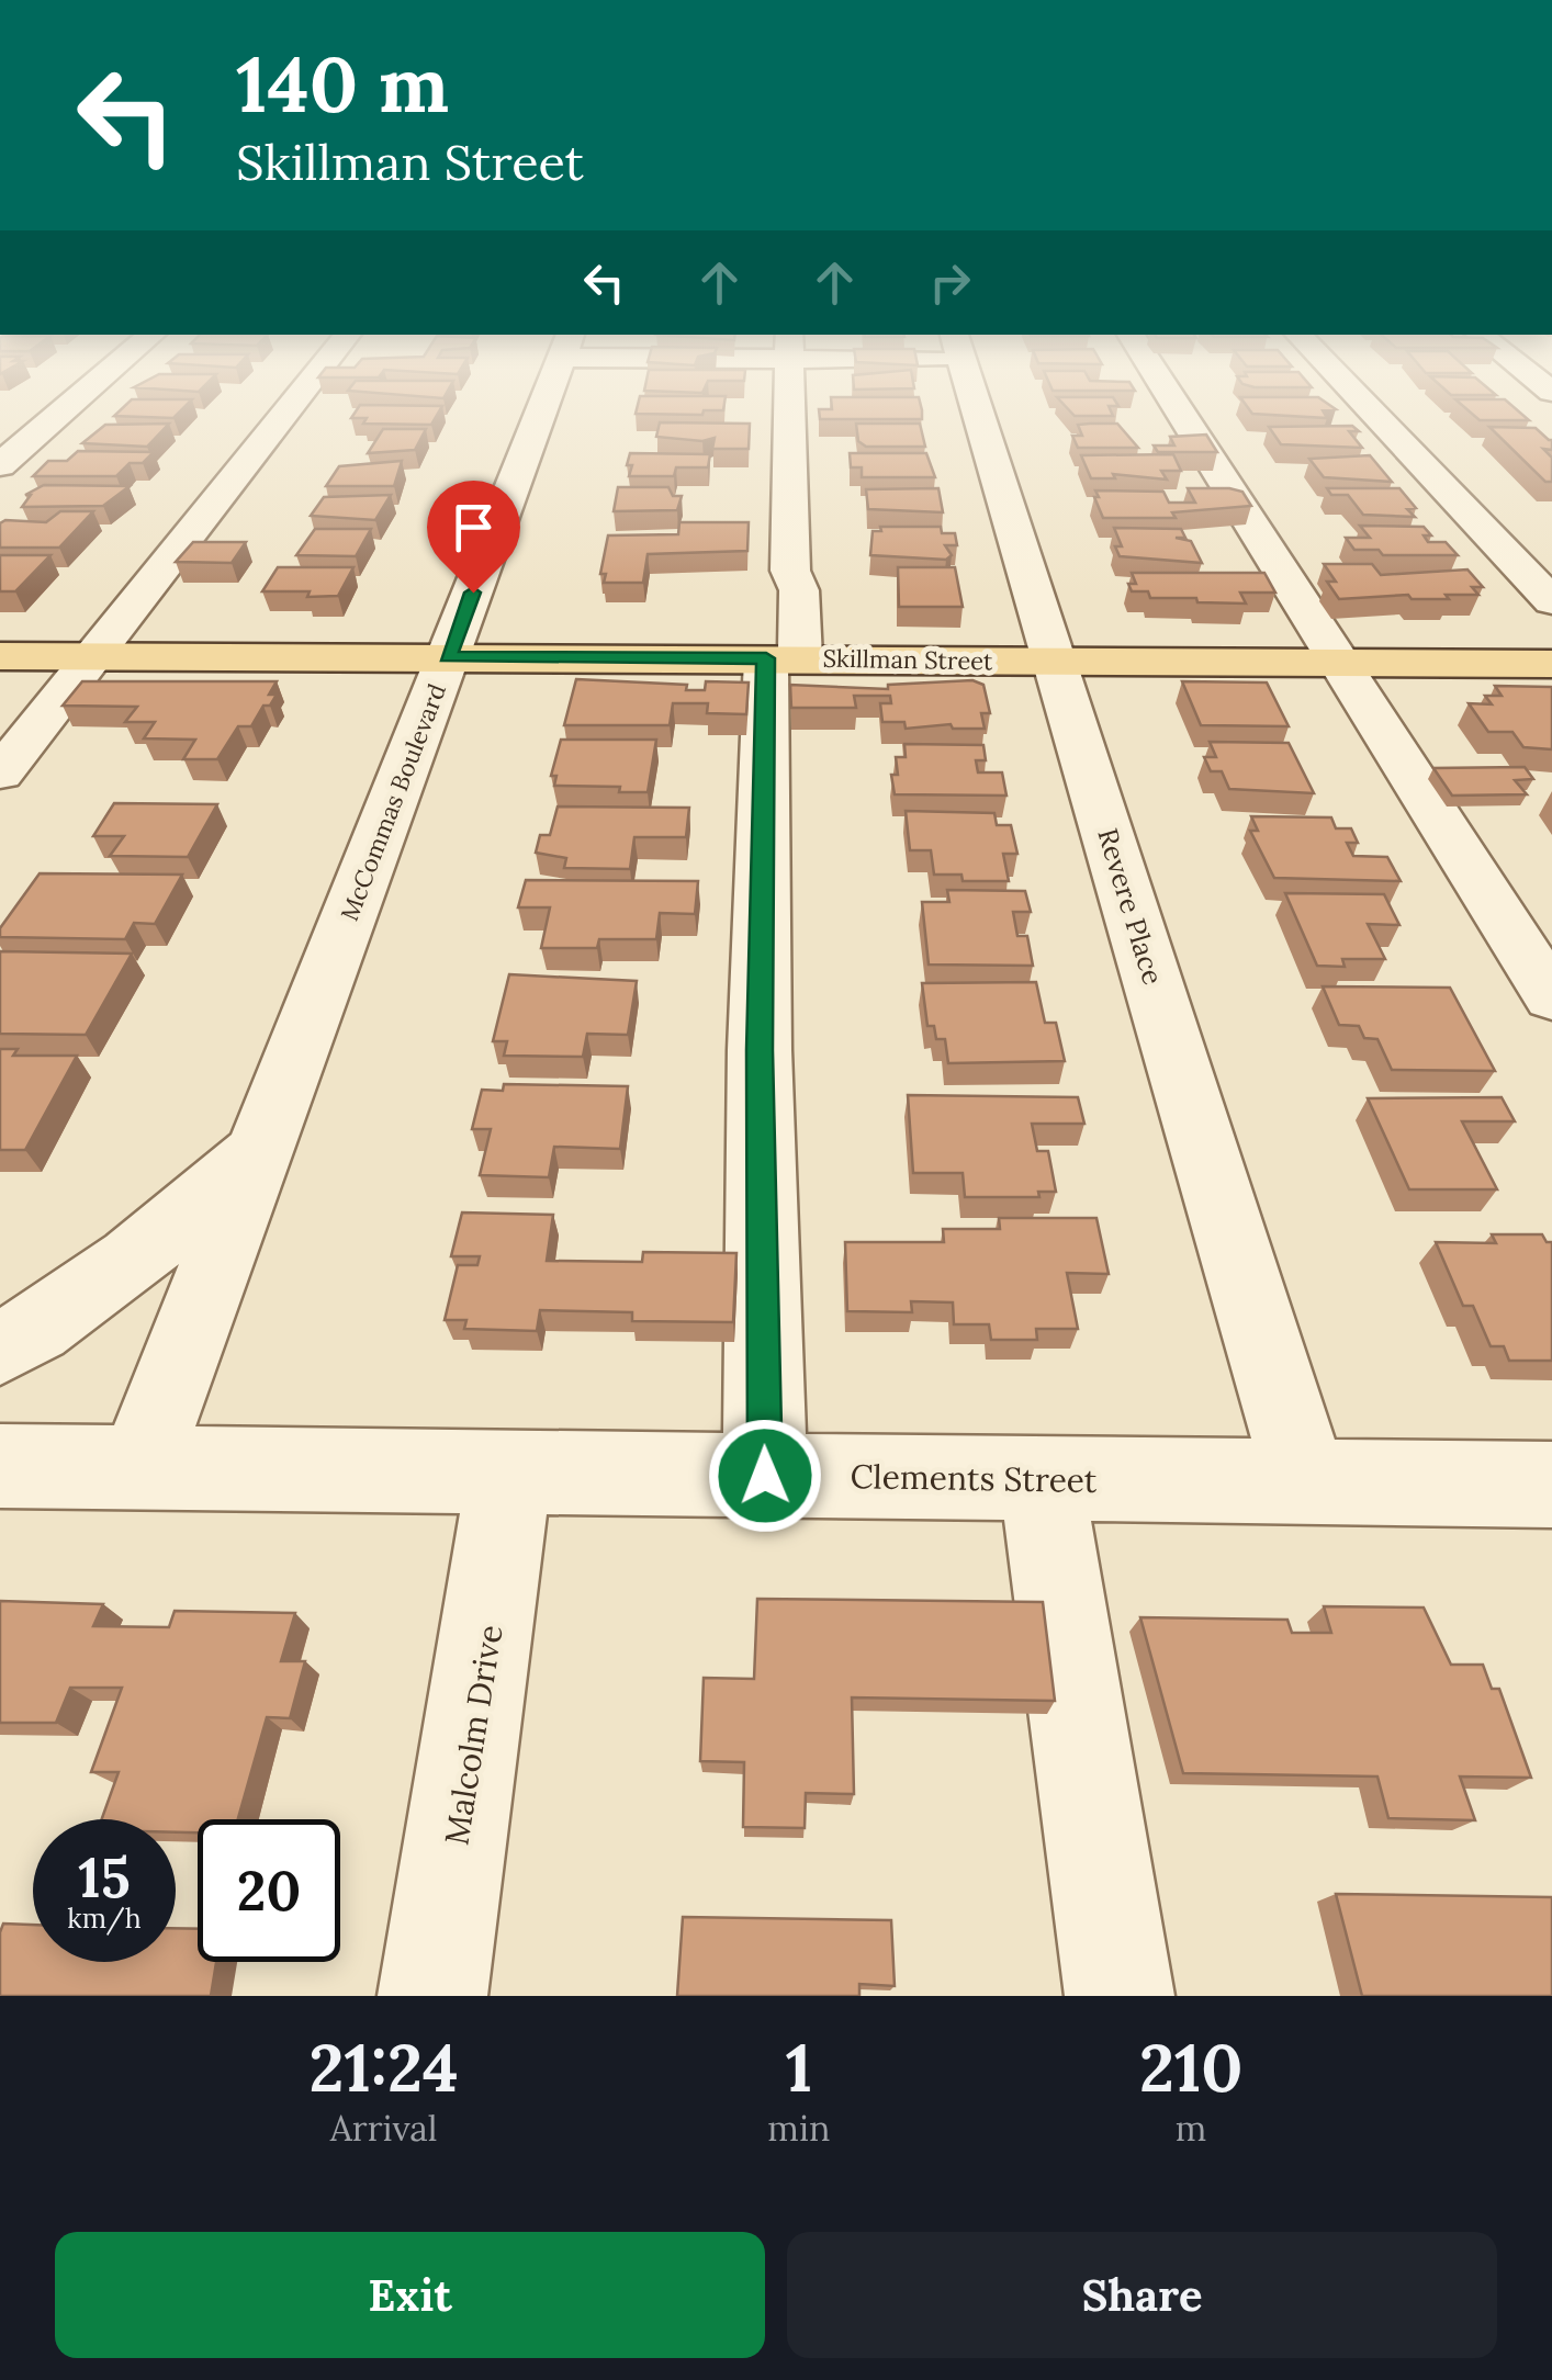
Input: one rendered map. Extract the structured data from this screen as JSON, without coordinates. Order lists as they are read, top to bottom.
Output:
{
  "streets": {
    "main road": ["Skillman Street"],
    "street": [
      "McCommas Boulevard",
      "Revere Place",
      "Clements Street",
      "Malcolm Drive"
    ]
  },
  "crossings": [
    ["Skillman Street", "McCommas Boulevard"],
    ["Skillman Street", "Revere Place"],
    ["McCommas Boulevard", "Clements Street"],
    ["Revere Place", "Clements Street"],
    ["Clements Street", "Malcolm Drive"]
  ],
  "page": {
    "turn": ["140 m", "Skillman Street"],
    "speed": "15 km/h",
    "limit": "20",
    "eta": [
      "21:24",
      "Arrival",
      "1",
      "min",
      "210",
      "m"
    ],
    "buttons": ["Exit", "Share"]
  }
}
